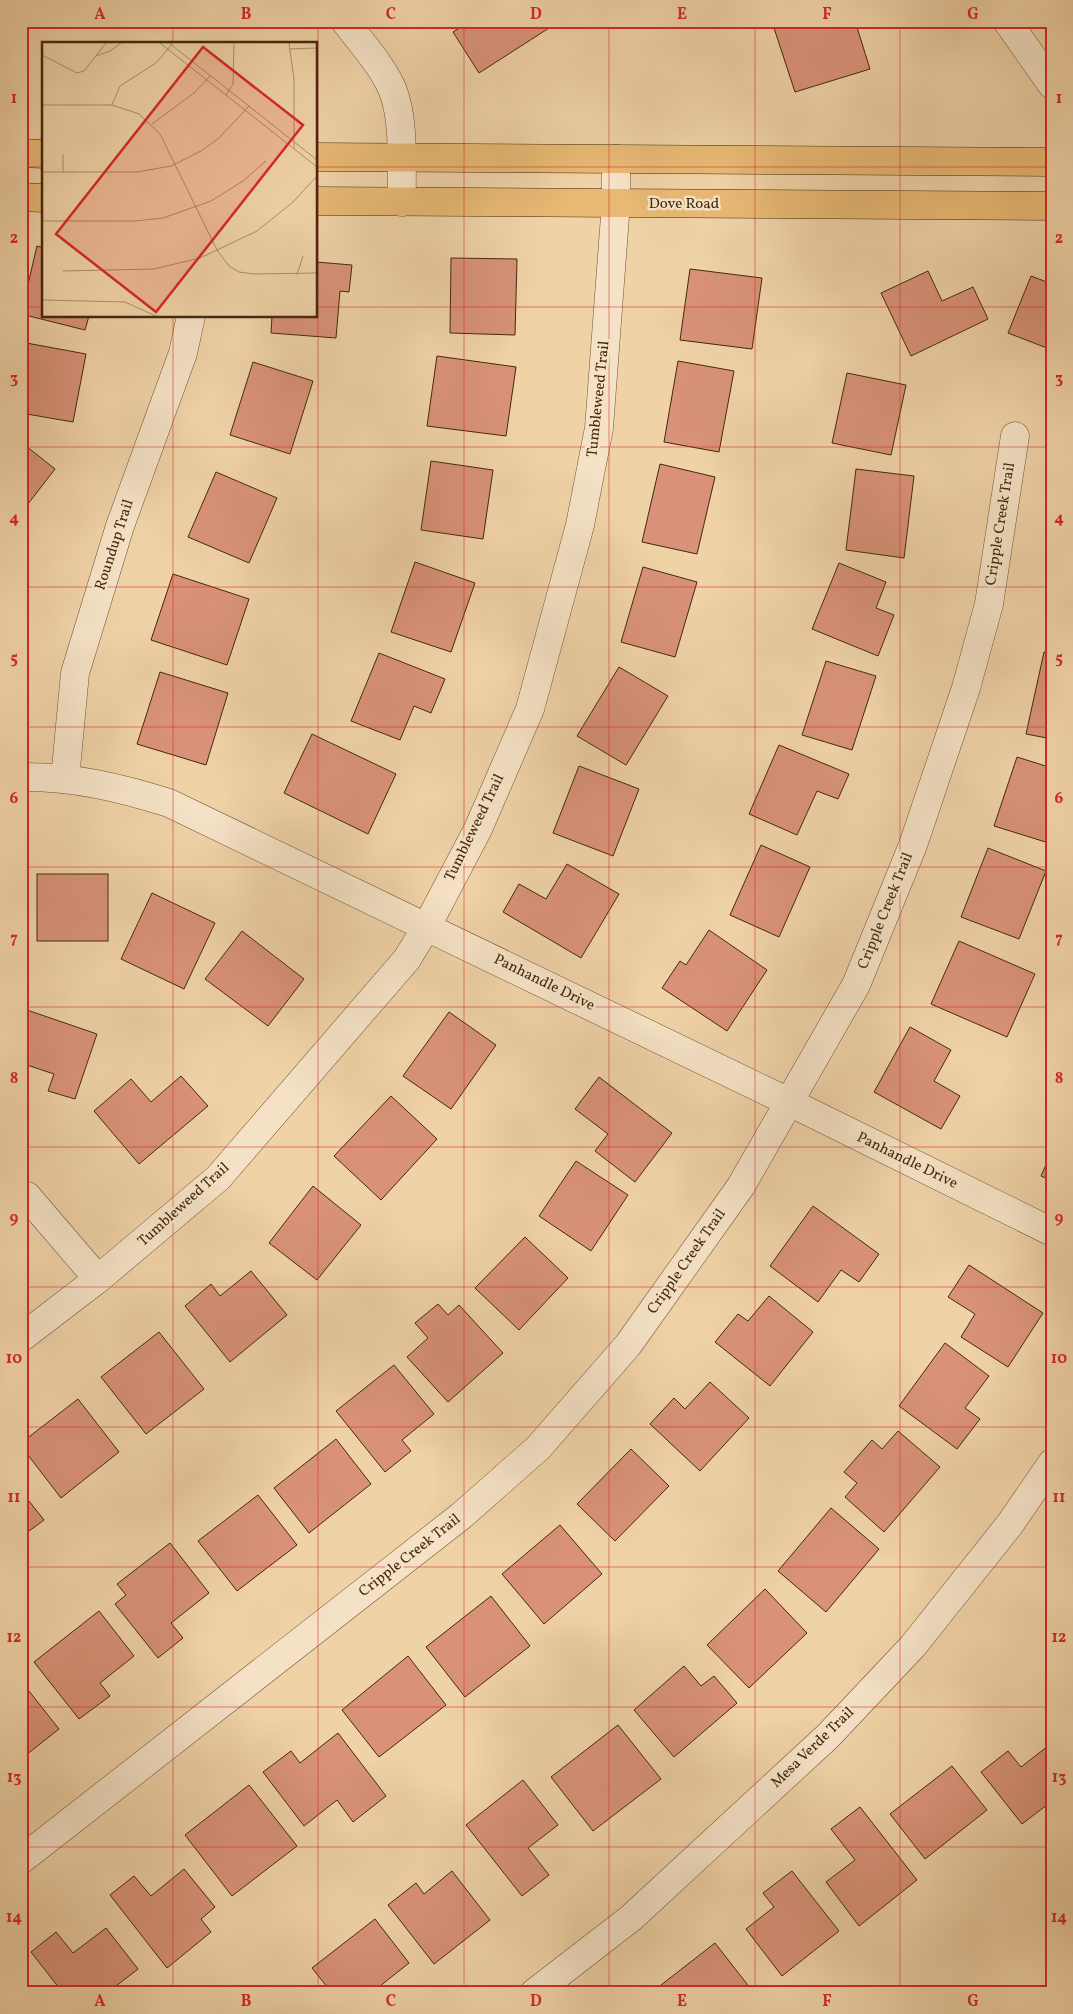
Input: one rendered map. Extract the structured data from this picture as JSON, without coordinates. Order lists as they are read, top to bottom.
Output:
{
  "streets": {
    "main road": ["Dove Road"],
    "street": [
      "Tumbleweed Trail",
      "Cripple Creek Trail",
      "Roundup Trail",
      "Panhandle Drive",
      "Mesa Verde Trail"
    ]
  },
  "crossings": [
    ["Dove Road", "Tumbleweed Trail"],
    ["Tumbleweed Trail", "Panhandle Drive"],
    ["Cripple Creek Trail", "Panhandle Drive"],
    ["Roundup Trail", "Panhandle Drive"]
  ],
  "grid": {
    "columns": [
      "A",
      "B",
      "C",
      "D",
      "E",
      "F",
      "G"
    ],
    "rows": [
      "1",
      "2",
      "3",
      "4",
      "5",
      "6",
      "7",
      "8",
      "9",
      "10",
      "11",
      "12",
      "13",
      "14"
    ]
  }
}
